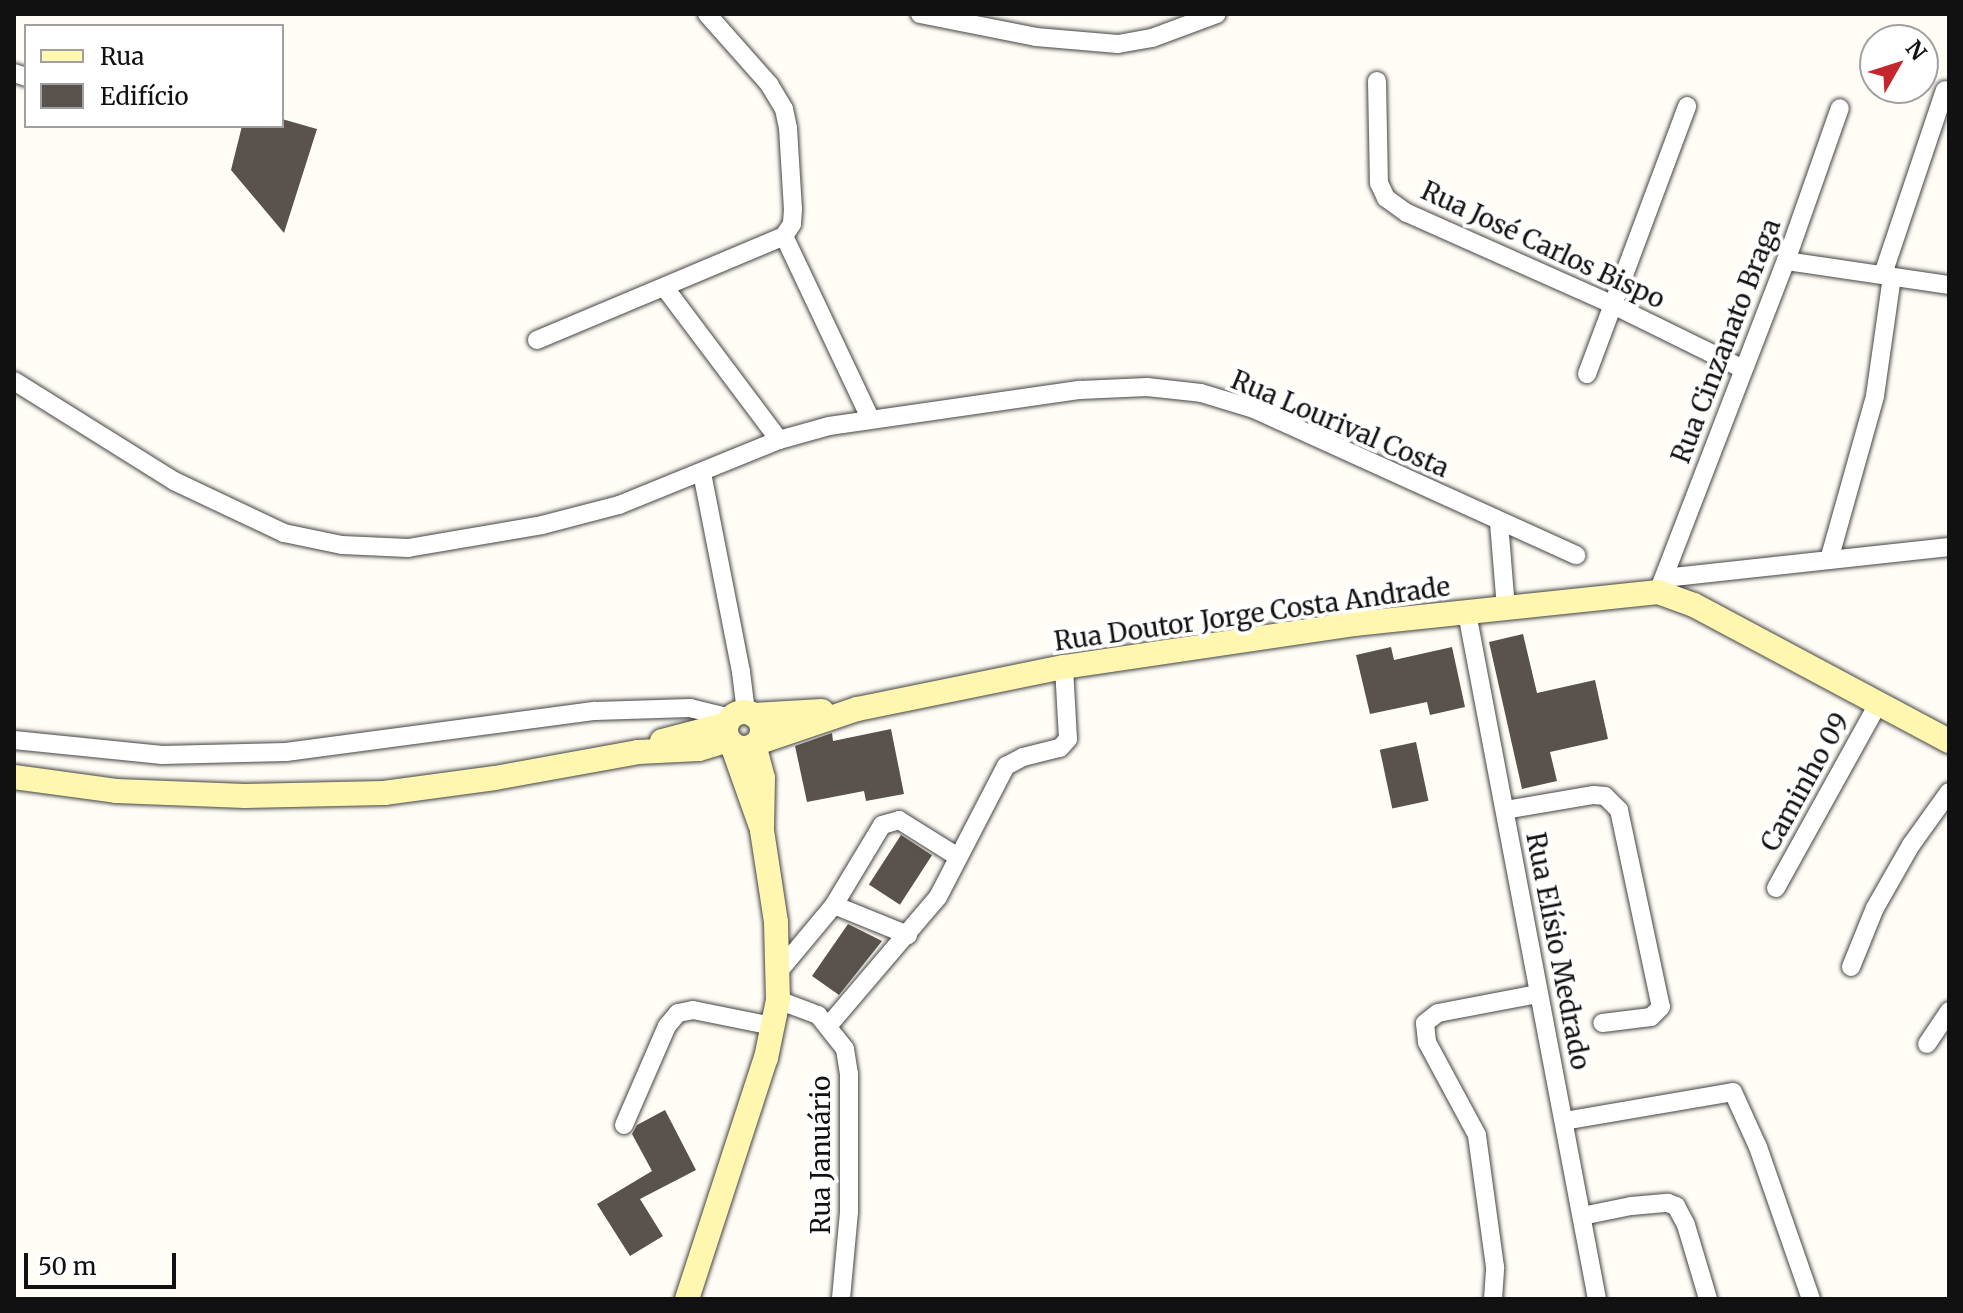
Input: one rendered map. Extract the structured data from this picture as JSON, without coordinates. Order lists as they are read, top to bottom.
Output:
{
  "streets": {
    "main road": ["Rua Doutor Jorge Costa Andrade"],
    "street": [
      "Rua José Carlos Bispo",
      "Rua Cinzanato Braga",
      "Rua Lourival Costa",
      "Caminho 09",
      "Rua Elísio Medrado",
      "Rua Januário"
    ]
  },
  "crossings": [
    ["Rua José Carlos Bispo", "Rua Cinzanato Braga"],
    ["Rua Cinzanato Braga", "Rua Doutor Jorge Costa Andrade"],
    ["Rua Doutor Jorge Costa Andrade", "Rua Elísio Medrado"]
  ],
  "legend": ["Rua", "Edifício"],
  "scale_bar": "50 m",
  "north": "top right"
}
